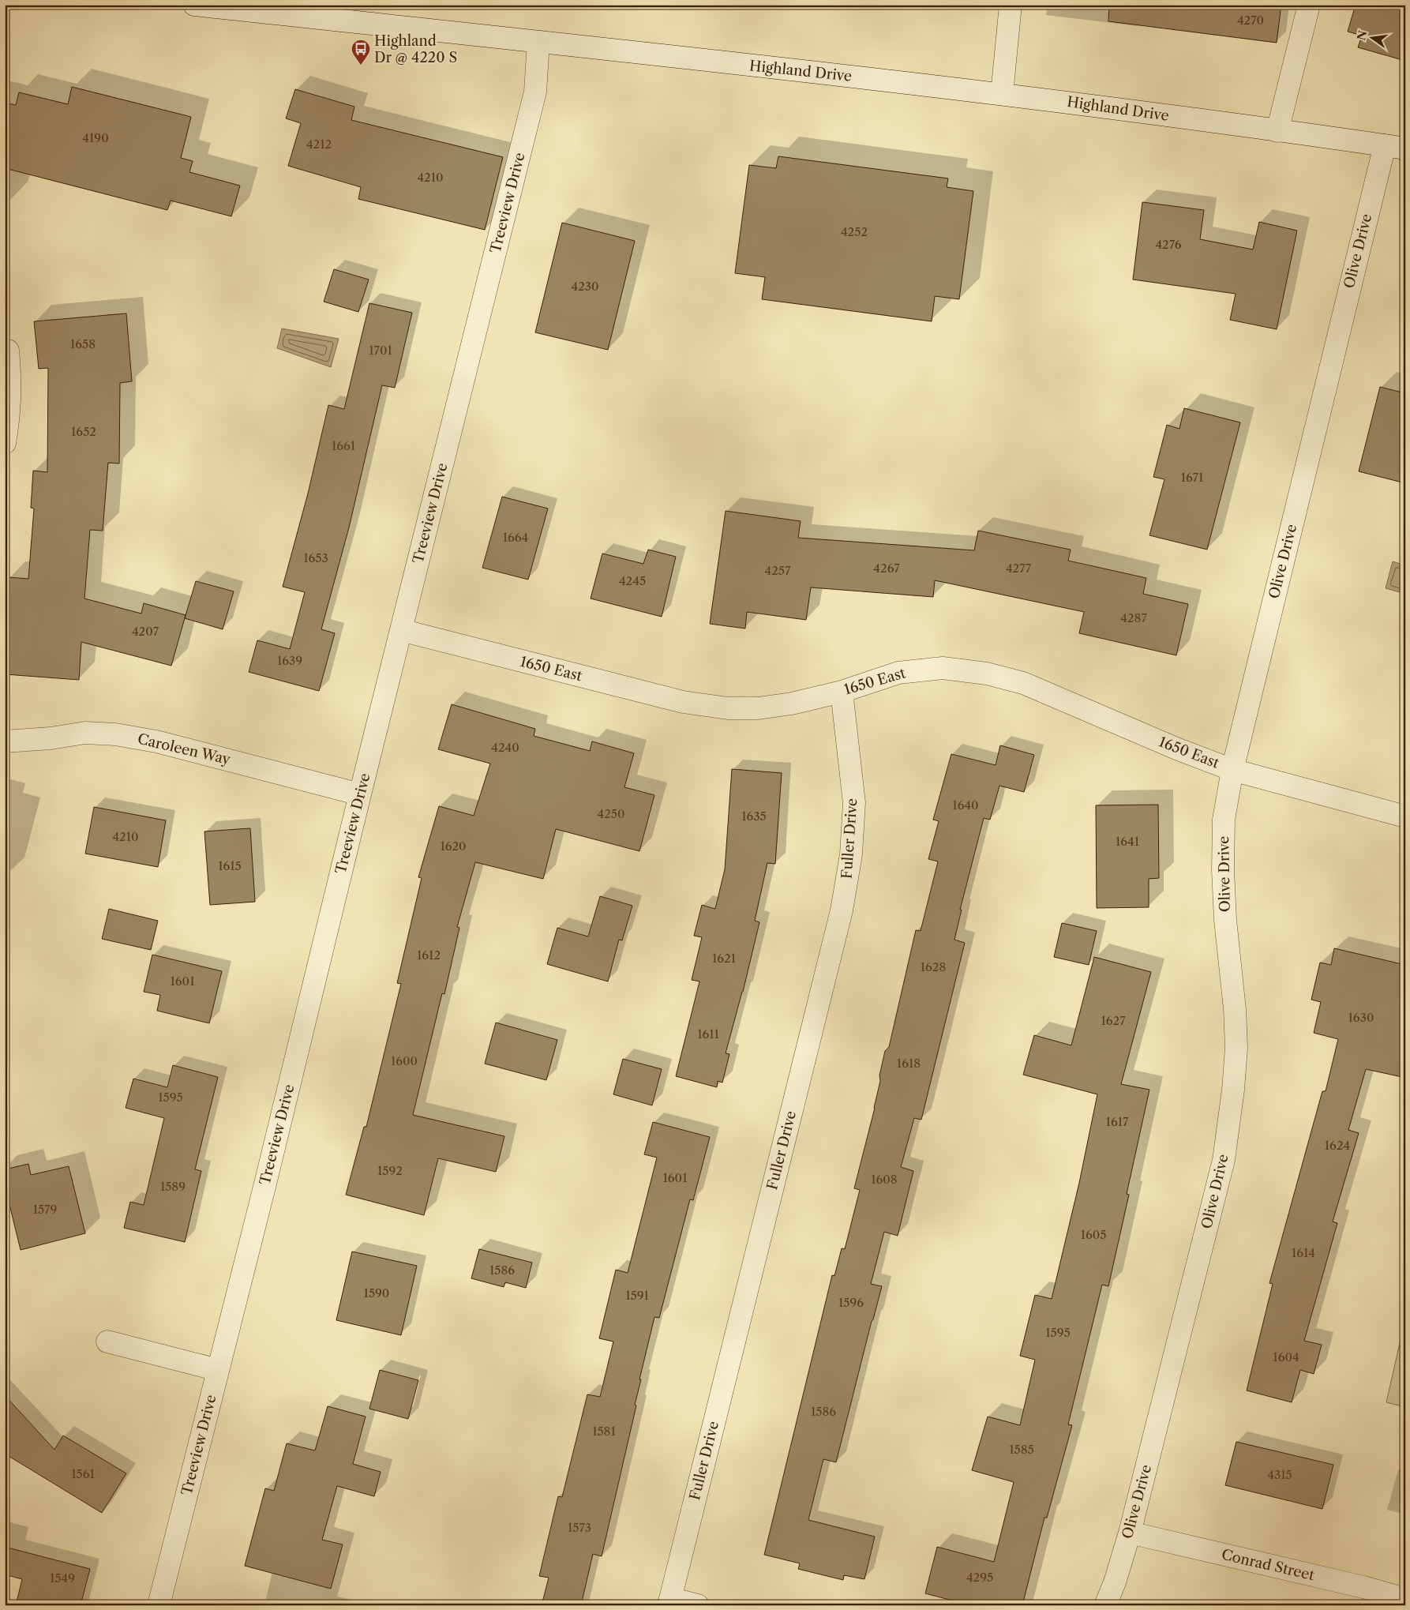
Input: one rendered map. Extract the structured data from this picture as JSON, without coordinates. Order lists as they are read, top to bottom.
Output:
{
  "streets": {
    "street": [
      "Highland Drive",
      "Treeview Drive",
      "Olive Drive",
      "1650 East",
      "Caroleen Way",
      "Fuller Drive",
      "Conrad Street"
    ]
  },
  "crossings": [
    ["Highland Drive", "Treeview Drive"],
    ["Highland Drive", "Olive Drive"],
    ["Treeview Drive", "1650 East"],
    ["Treeview Drive", "Caroleen Way"],
    ["Olive Drive", "1650 East"],
    ["Olive Drive", "Conrad Street"],
    ["1650 East", "Fuller Drive"]
  ],
  "places": {
    "bus stop": ["Highland Dr @ 4220 S"]
  },
  "house_numbers": [
    "4270",
    "4190",
    "4212",
    "4210",
    "4252",
    "4276",
    "4230",
    "1658",
    "1701",
    "1652",
    "1661",
    "1671",
    "1664",
    "1653",
    "4267",
    "4277",
    "4257",
    "4245",
    "4287",
    "4207",
    "1639",
    "4240",
    "1640",
    "4250",
    "1635",
    "4210",
    "1641",
    "1620",
    "1615",
    "1612",
    "1621",
    "1628",
    "1601",
    "1630",
    "1627",
    "1611",
    "1600",
    "1618",
    "1595",
    "1617",
    "1624",
    "1592",
    "1601",
    "1608",
    "1589",
    "1579",
    "1605",
    "1614",
    "1586",
    "1590",
    "1591",
    "1596",
    "1595",
    "1604",
    "1586",
    "1581",
    "1585",
    "1561",
    "4315",
    "1573",
    "4295",
    "1549"
  ],
  "north": "left"
}
